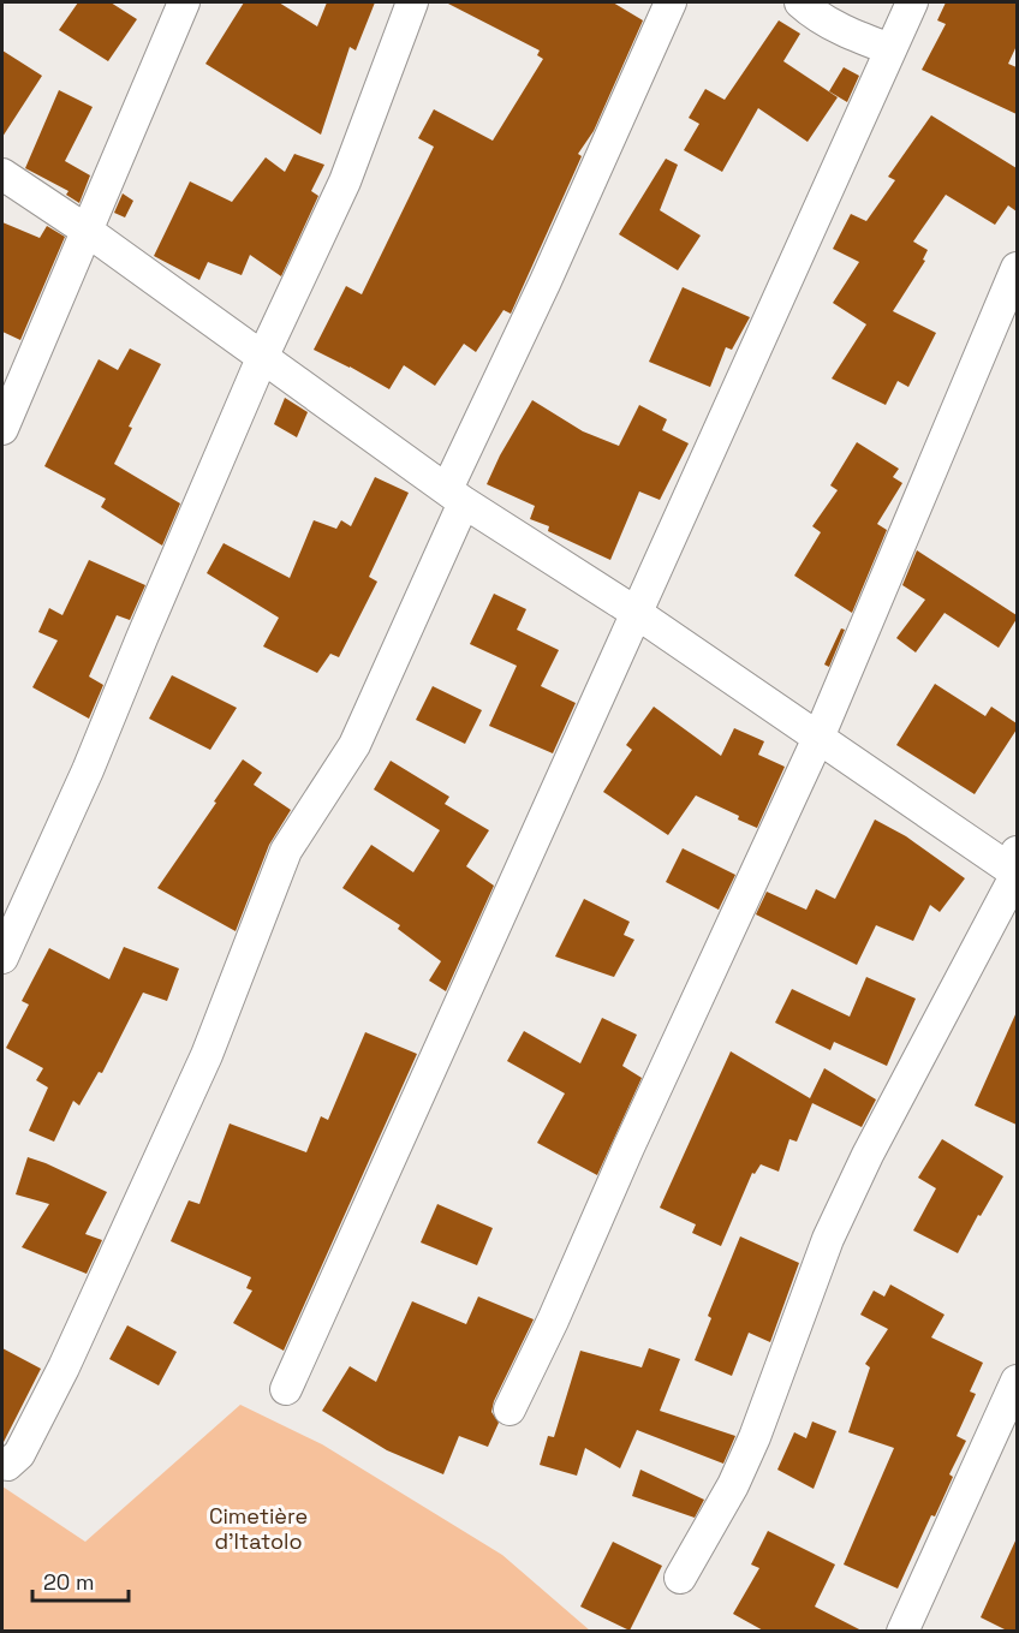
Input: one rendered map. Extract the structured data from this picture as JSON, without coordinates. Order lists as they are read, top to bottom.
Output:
{
  "parks": ["Cimetière d'Itatolo"],
  "scale_bar": "20 m"
}
